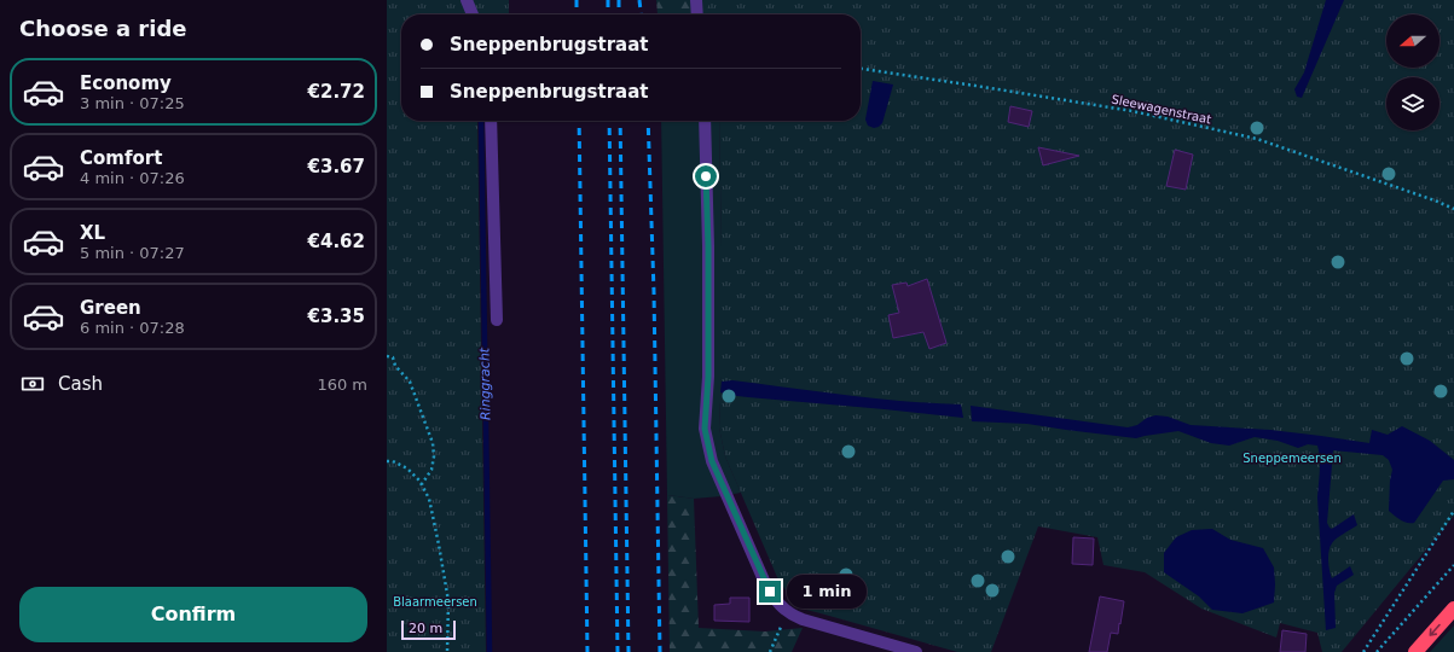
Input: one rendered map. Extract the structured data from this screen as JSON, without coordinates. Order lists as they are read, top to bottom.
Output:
{
  "streets": {
    "path": ["Sleewagenstraat"]
  },
  "water": ["Ringgracht"],
  "parks": ["Sneppemeersen", "Blaarmeersen"],
  "scale_bar": "20 m",
  "north": "left",
  "page": {
    "heading": "Choose a ride",
    "banner": ["Sneppenbrugstraat", "Sneppenbrugstraat"],
    "list": [
      {
        "name": "Economy",
        "note": "3 min · 07:25",
        "value": "€2.72"
      },
      {
        "name": "Comfort",
        "note": "4 min · 07:26",
        "value": "€3.67"
      },
      {
        "name": "XL",
        "note": "5 min · 07:27",
        "value": "€4.62"
      },
      {
        "name": "Green",
        "note": "6 min · 07:28",
        "value": "€3.35"
      }
    ],
    "pay": ["Cash", "160 m"],
    "bubble": "1 min",
    "buttons": "Confirm",
    "scale": "20 m"
  }
}
